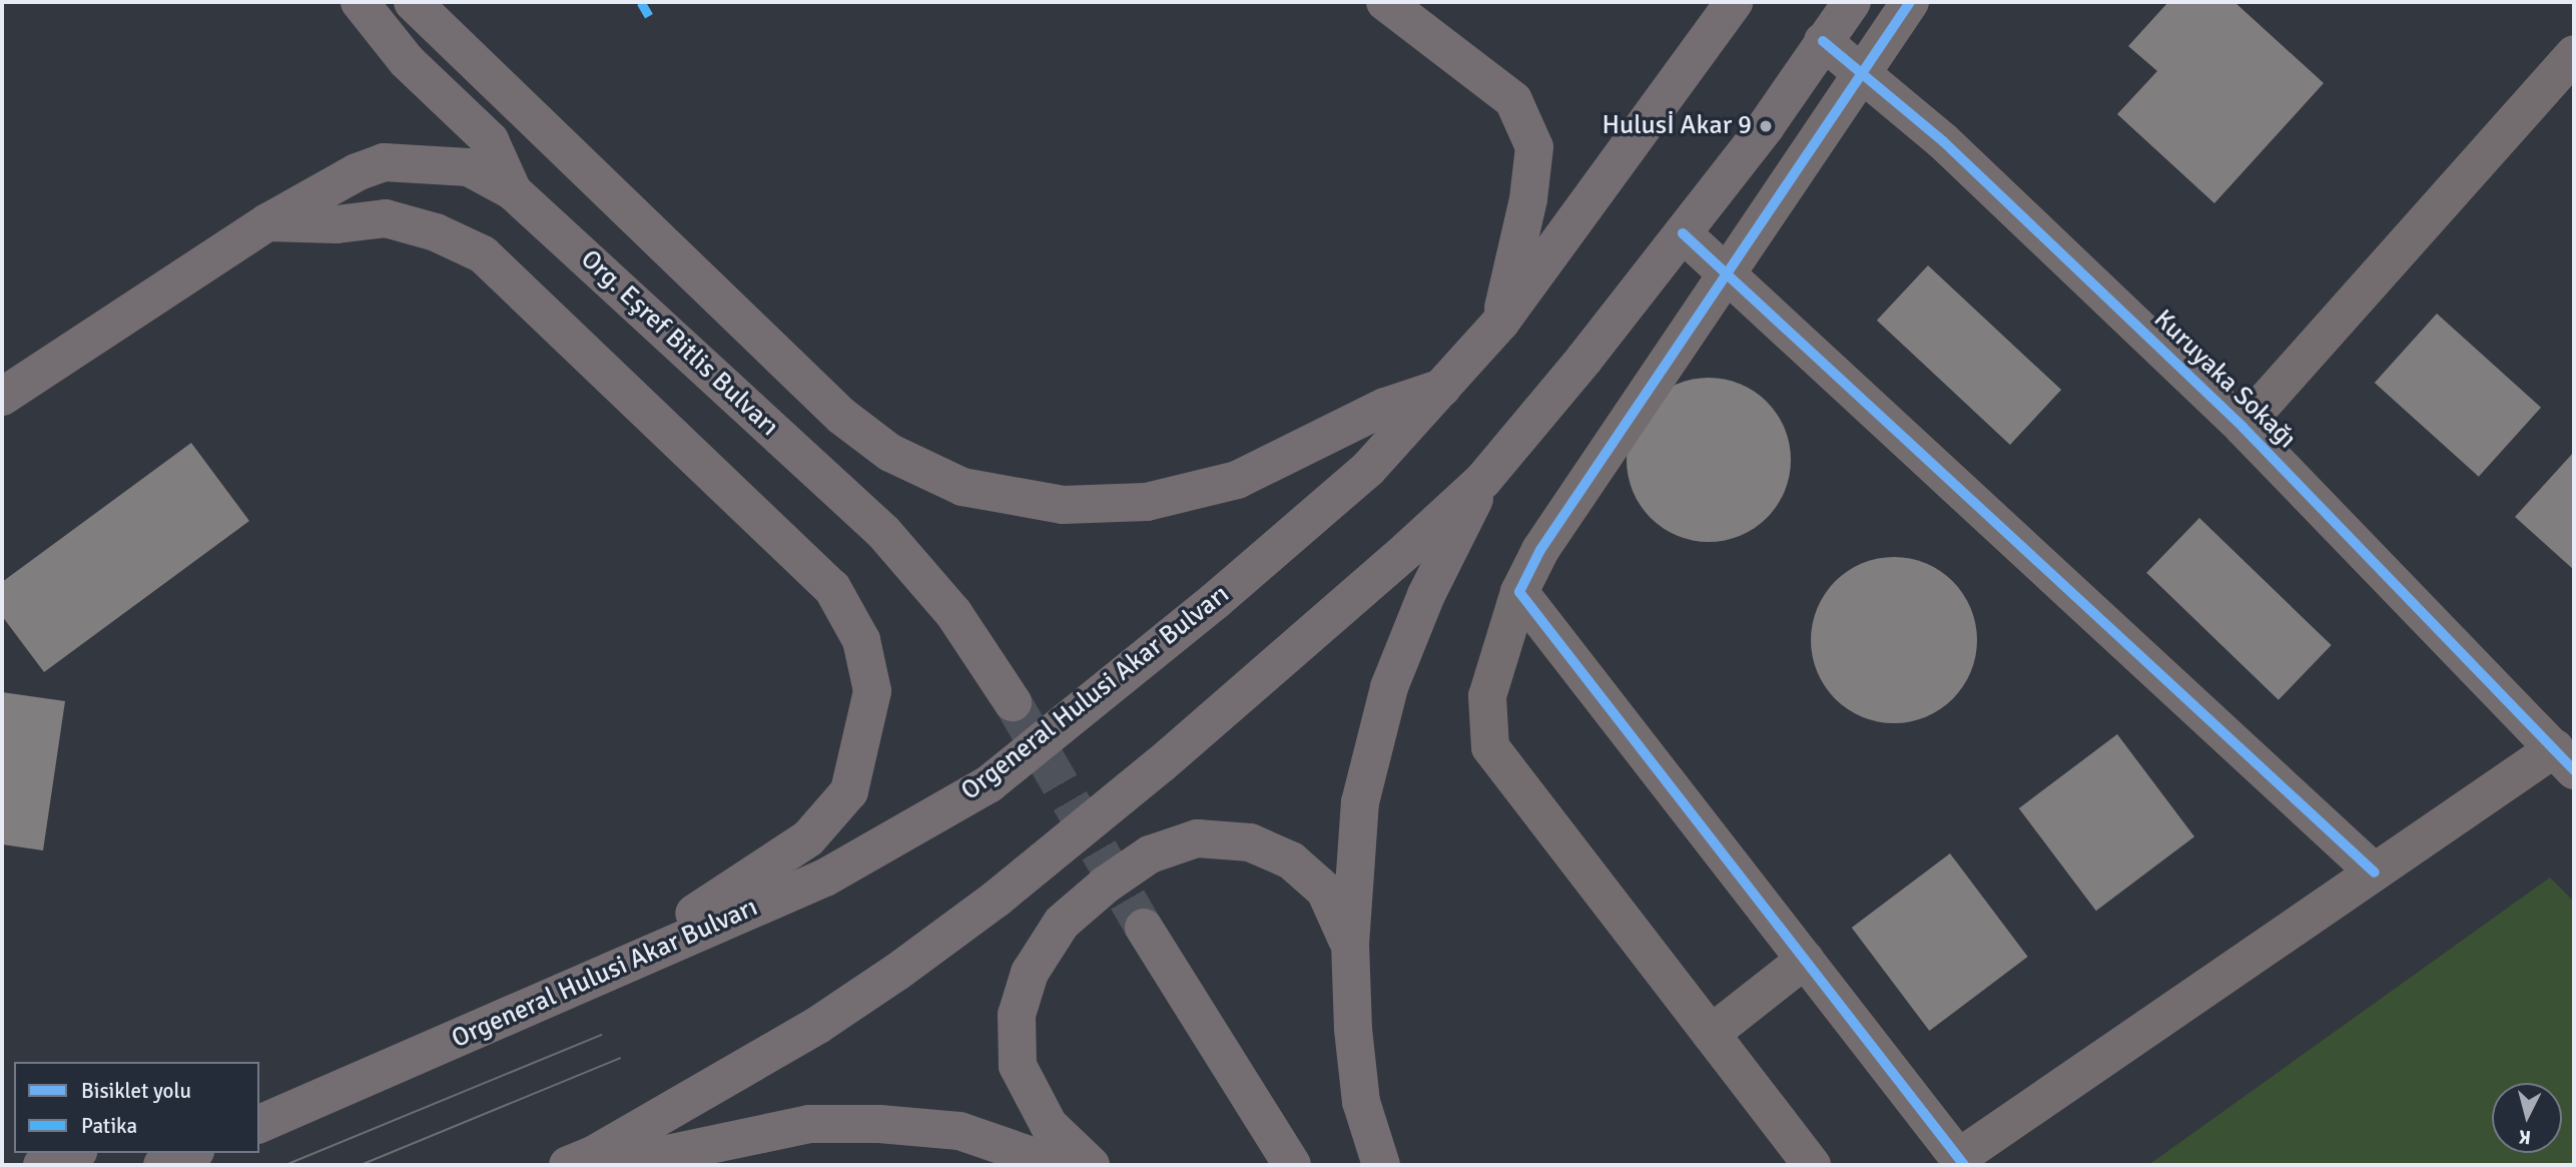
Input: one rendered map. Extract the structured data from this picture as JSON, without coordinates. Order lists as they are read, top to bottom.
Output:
{
  "streets": {
    "main road": ["Org. Eşref Bitlis Bulvarı", "Orgeneral Hulusi Akar Bulvarı"],
    "street": ["Kuruyaka Sokağı"]
  },
  "places": ["Hulusİ Akar 9"],
  "legend": ["Bisiklet yolu", "Patika"],
  "north": "bottom"
}
